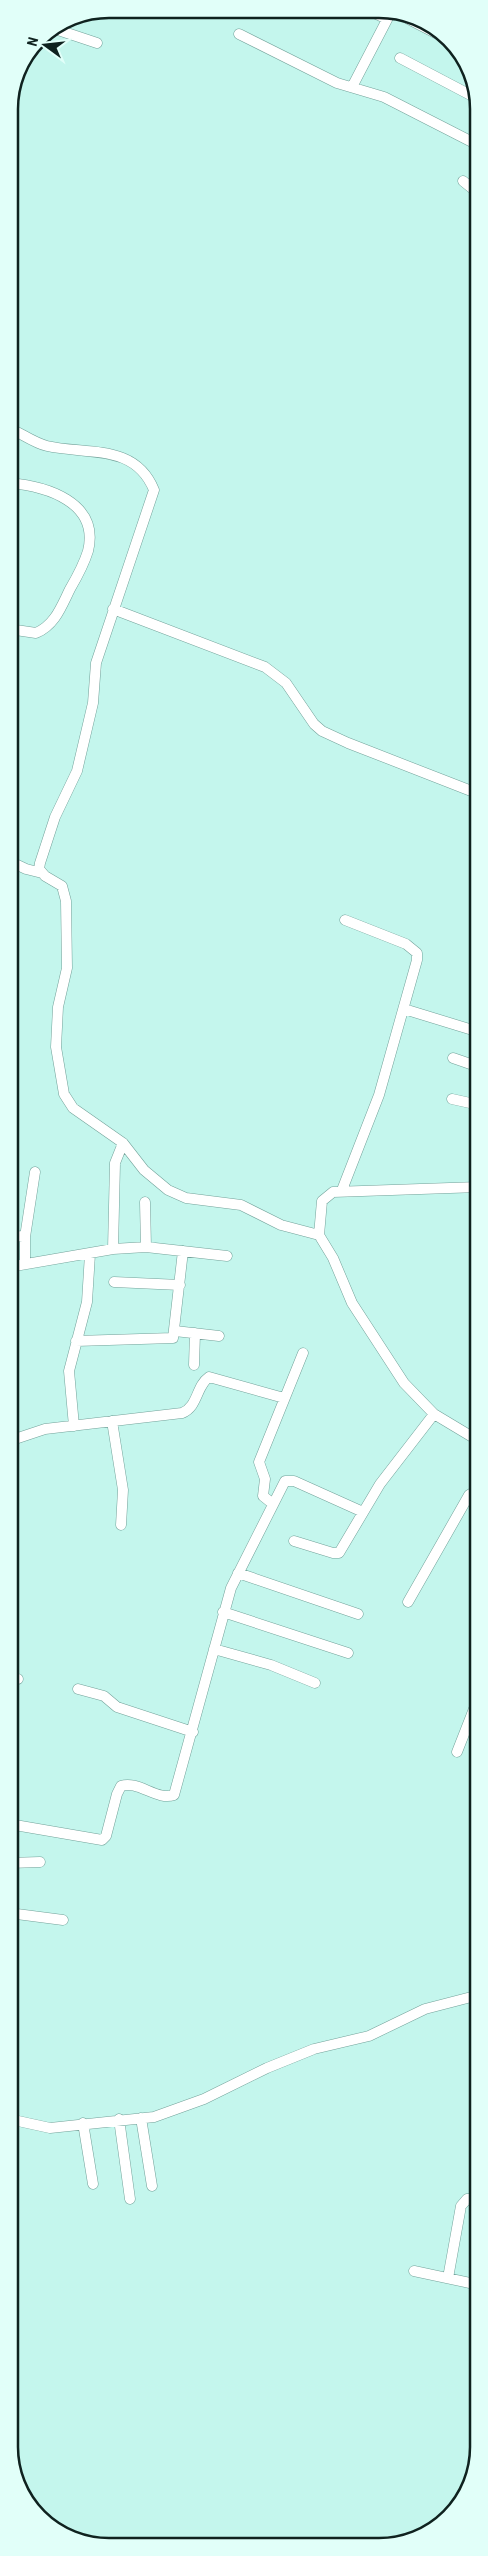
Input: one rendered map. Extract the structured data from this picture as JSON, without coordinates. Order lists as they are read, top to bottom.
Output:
{
  "north": "left"
}
